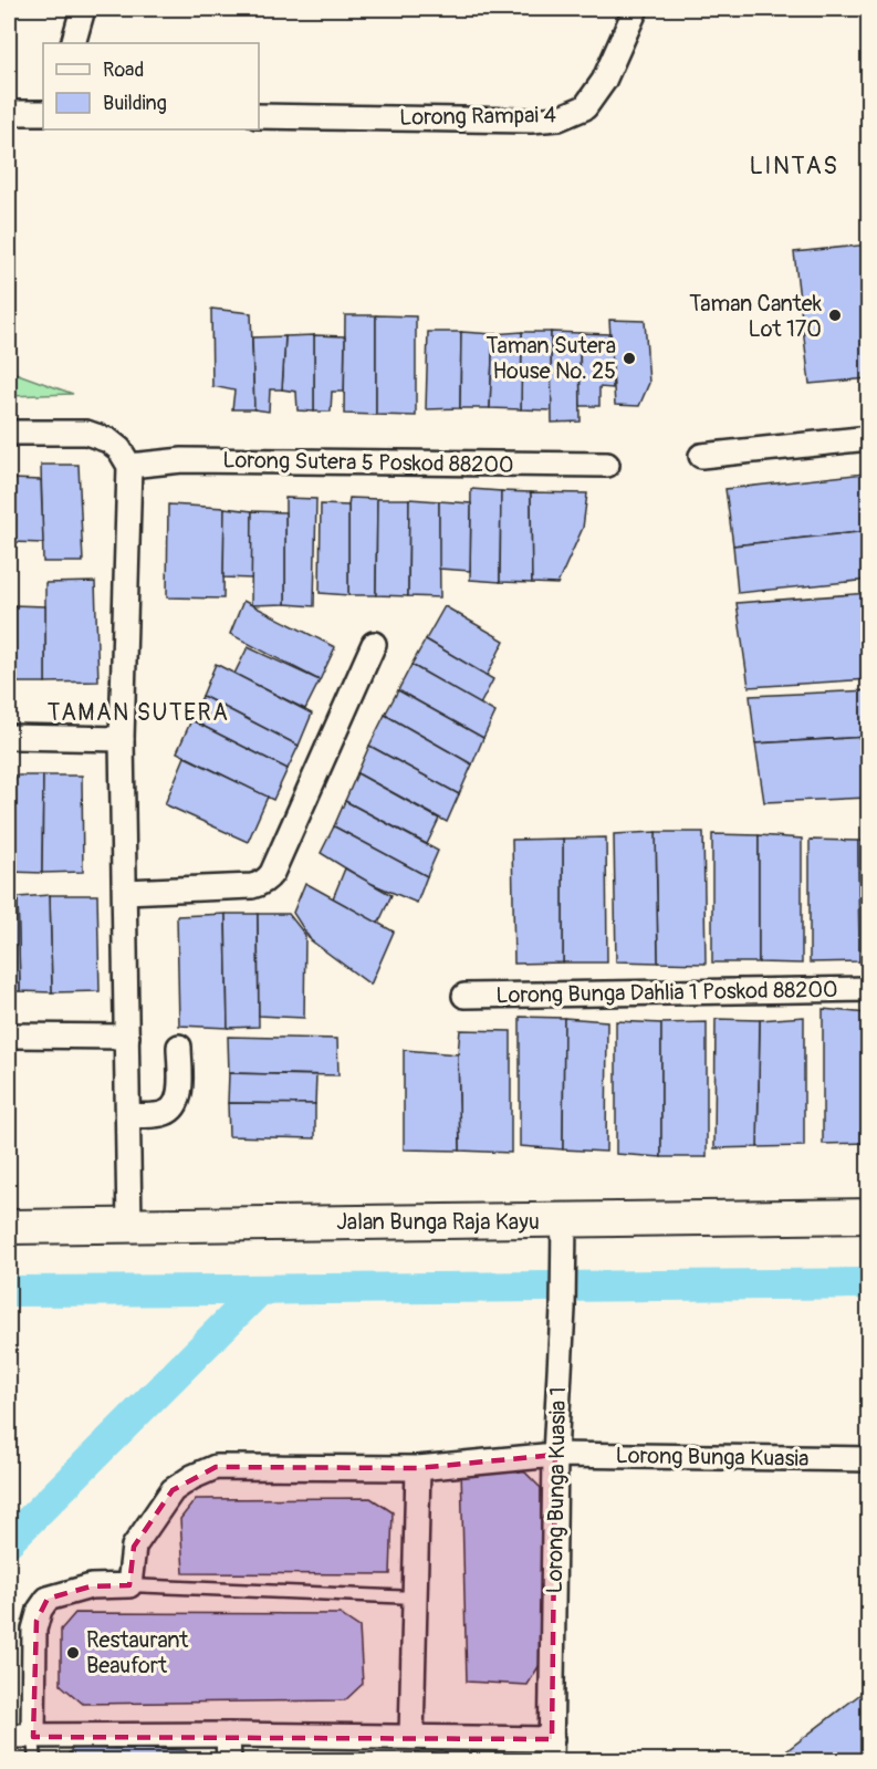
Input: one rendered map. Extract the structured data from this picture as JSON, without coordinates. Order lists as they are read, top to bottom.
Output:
{
  "streets": {
    "street": [
      "Lorong Rampai 4",
      "Lorong Sutera 5 Poskod 88200",
      "Lorong Bunga Dahlia 1 Poskod 88200",
      "Jalan Bunga Raja Kayu",
      "Lorong Bunga Kuasia",
      "Lorong Bunga Kuasia 1"
    ]
  },
  "crossings": [
    ["Jalan Bunga Raja Kayu", "Lorong Bunga Kuasia 1"],
    ["Lorong Bunga Kuasia", "Lorong Bunga Kuasia 1"]
  ],
  "districts": ["LINTAS", "TAMAN SUTERA"],
  "places": ["Taman Cantek Lot 170", "Taman Sutera House No. 25", "Restaurant Beaufort"],
  "legend": ["Road", "Building"]
}
